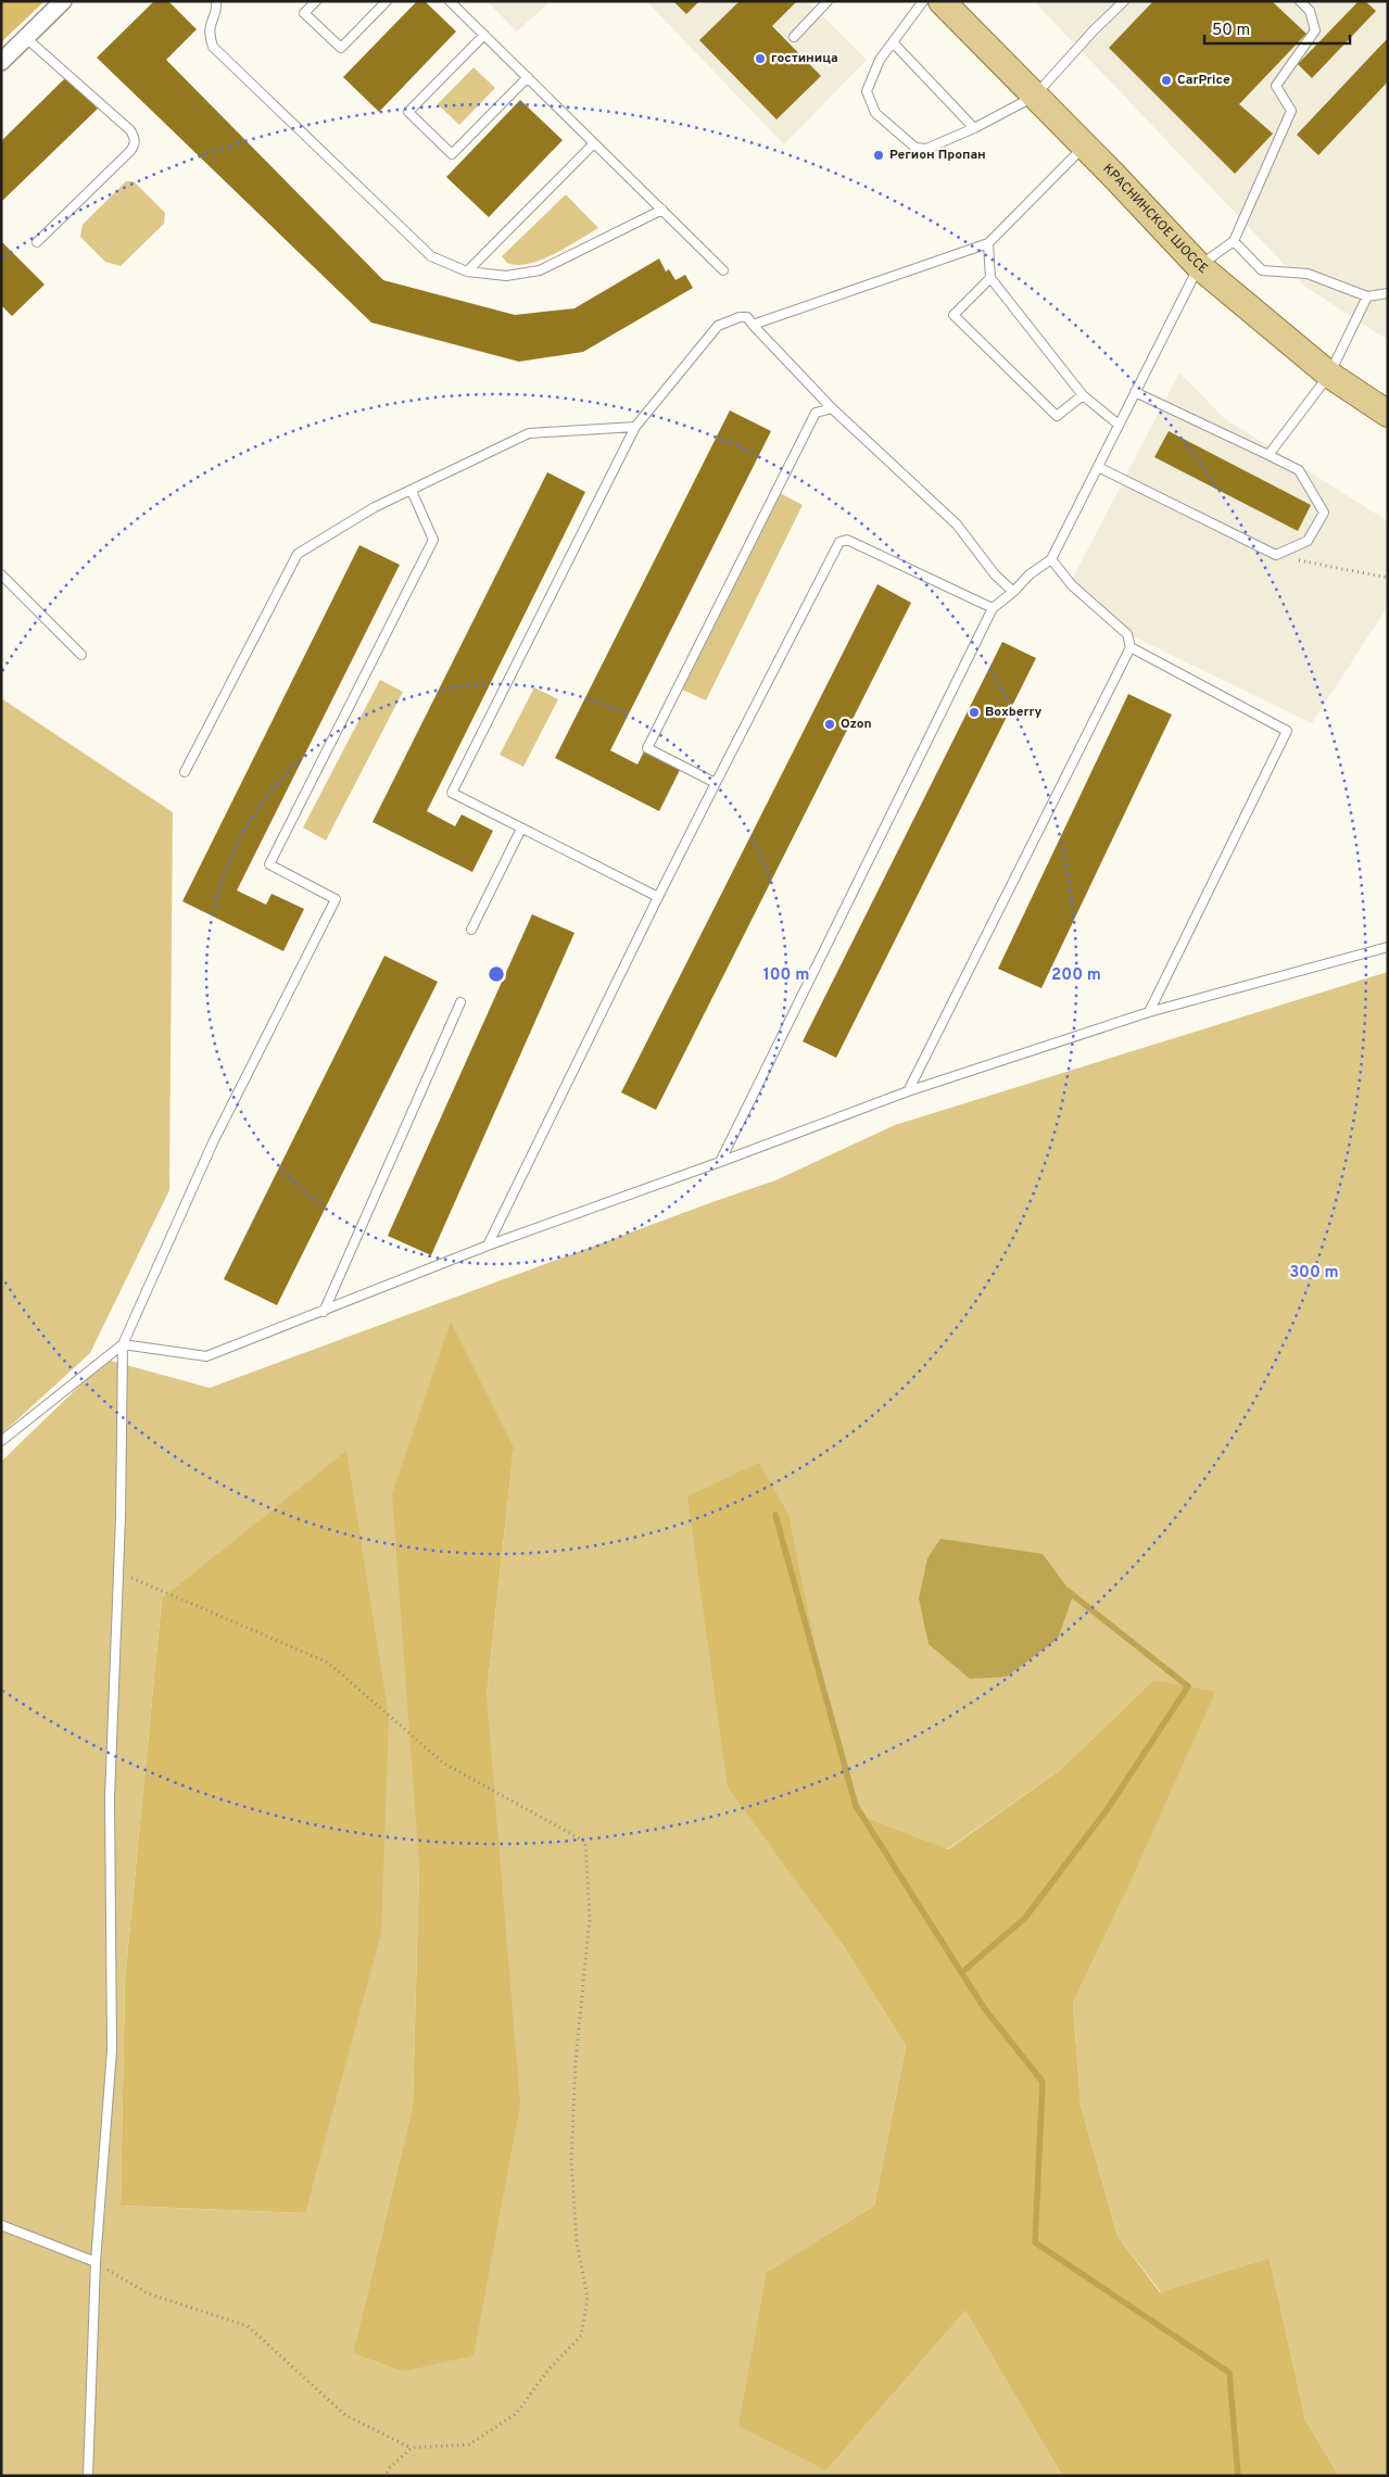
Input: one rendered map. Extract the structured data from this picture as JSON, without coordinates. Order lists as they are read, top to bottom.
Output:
{
  "streets": {
    "main road": ["КРАСНИНСКОЕ ШОССЕ"]
  },
  "places": [
    "гостиница",
    "CarPrice",
    "Регион Пропан",
    "Boxberry",
    "Ozon"
  ],
  "scale_bar": "50 m",
  "rings": ["100 m", "200 m", "300 m"]
}
